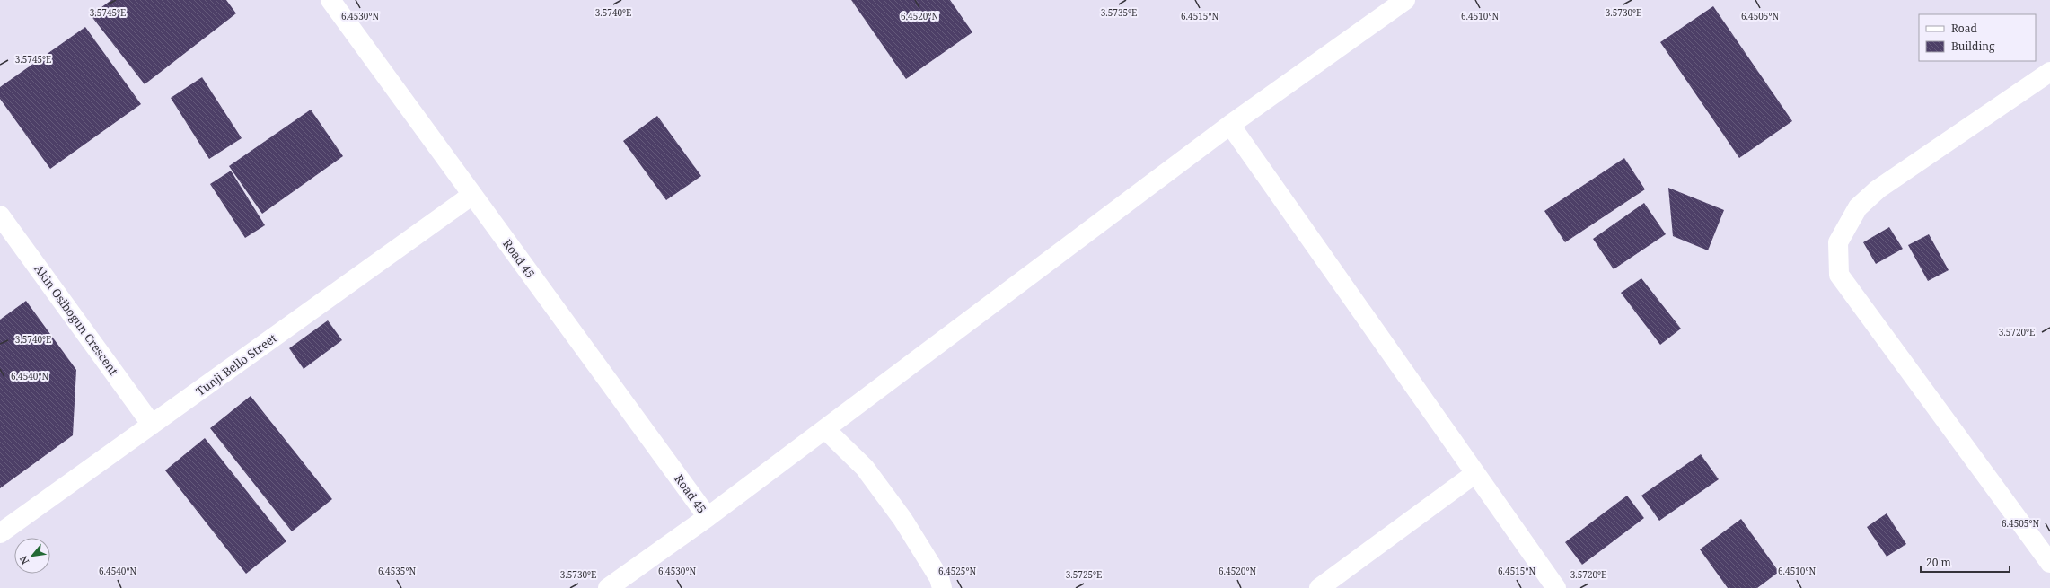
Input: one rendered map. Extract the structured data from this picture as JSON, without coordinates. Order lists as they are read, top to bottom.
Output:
{
  "streets": {
    "street": ["Road 45", "Akin Osibogun Crescent", "Tunji Bello Street"]
  },
  "crossings": [
    ["Road 45", "Tunji Bello Street"],
    ["Akin Osibogun Crescent", "Tunji Bello Street"]
  ],
  "legend": ["Road", "Building"],
  "scale_bar": "20 m",
  "north": "bottom left",
  "coordinates": [
    "3.5740°E",
    "3.5745°E",
    "3.5735°E",
    "3.5730°E",
    "6.4530°N",
    "6.4520°N",
    "6.4515°N",
    "6.4510°N",
    "6.4505°N",
    "3.5720°E",
    "6.4540°N",
    "6.4535°N",
    "6.4525°N",
    "3.5725°E"
  ]
}
